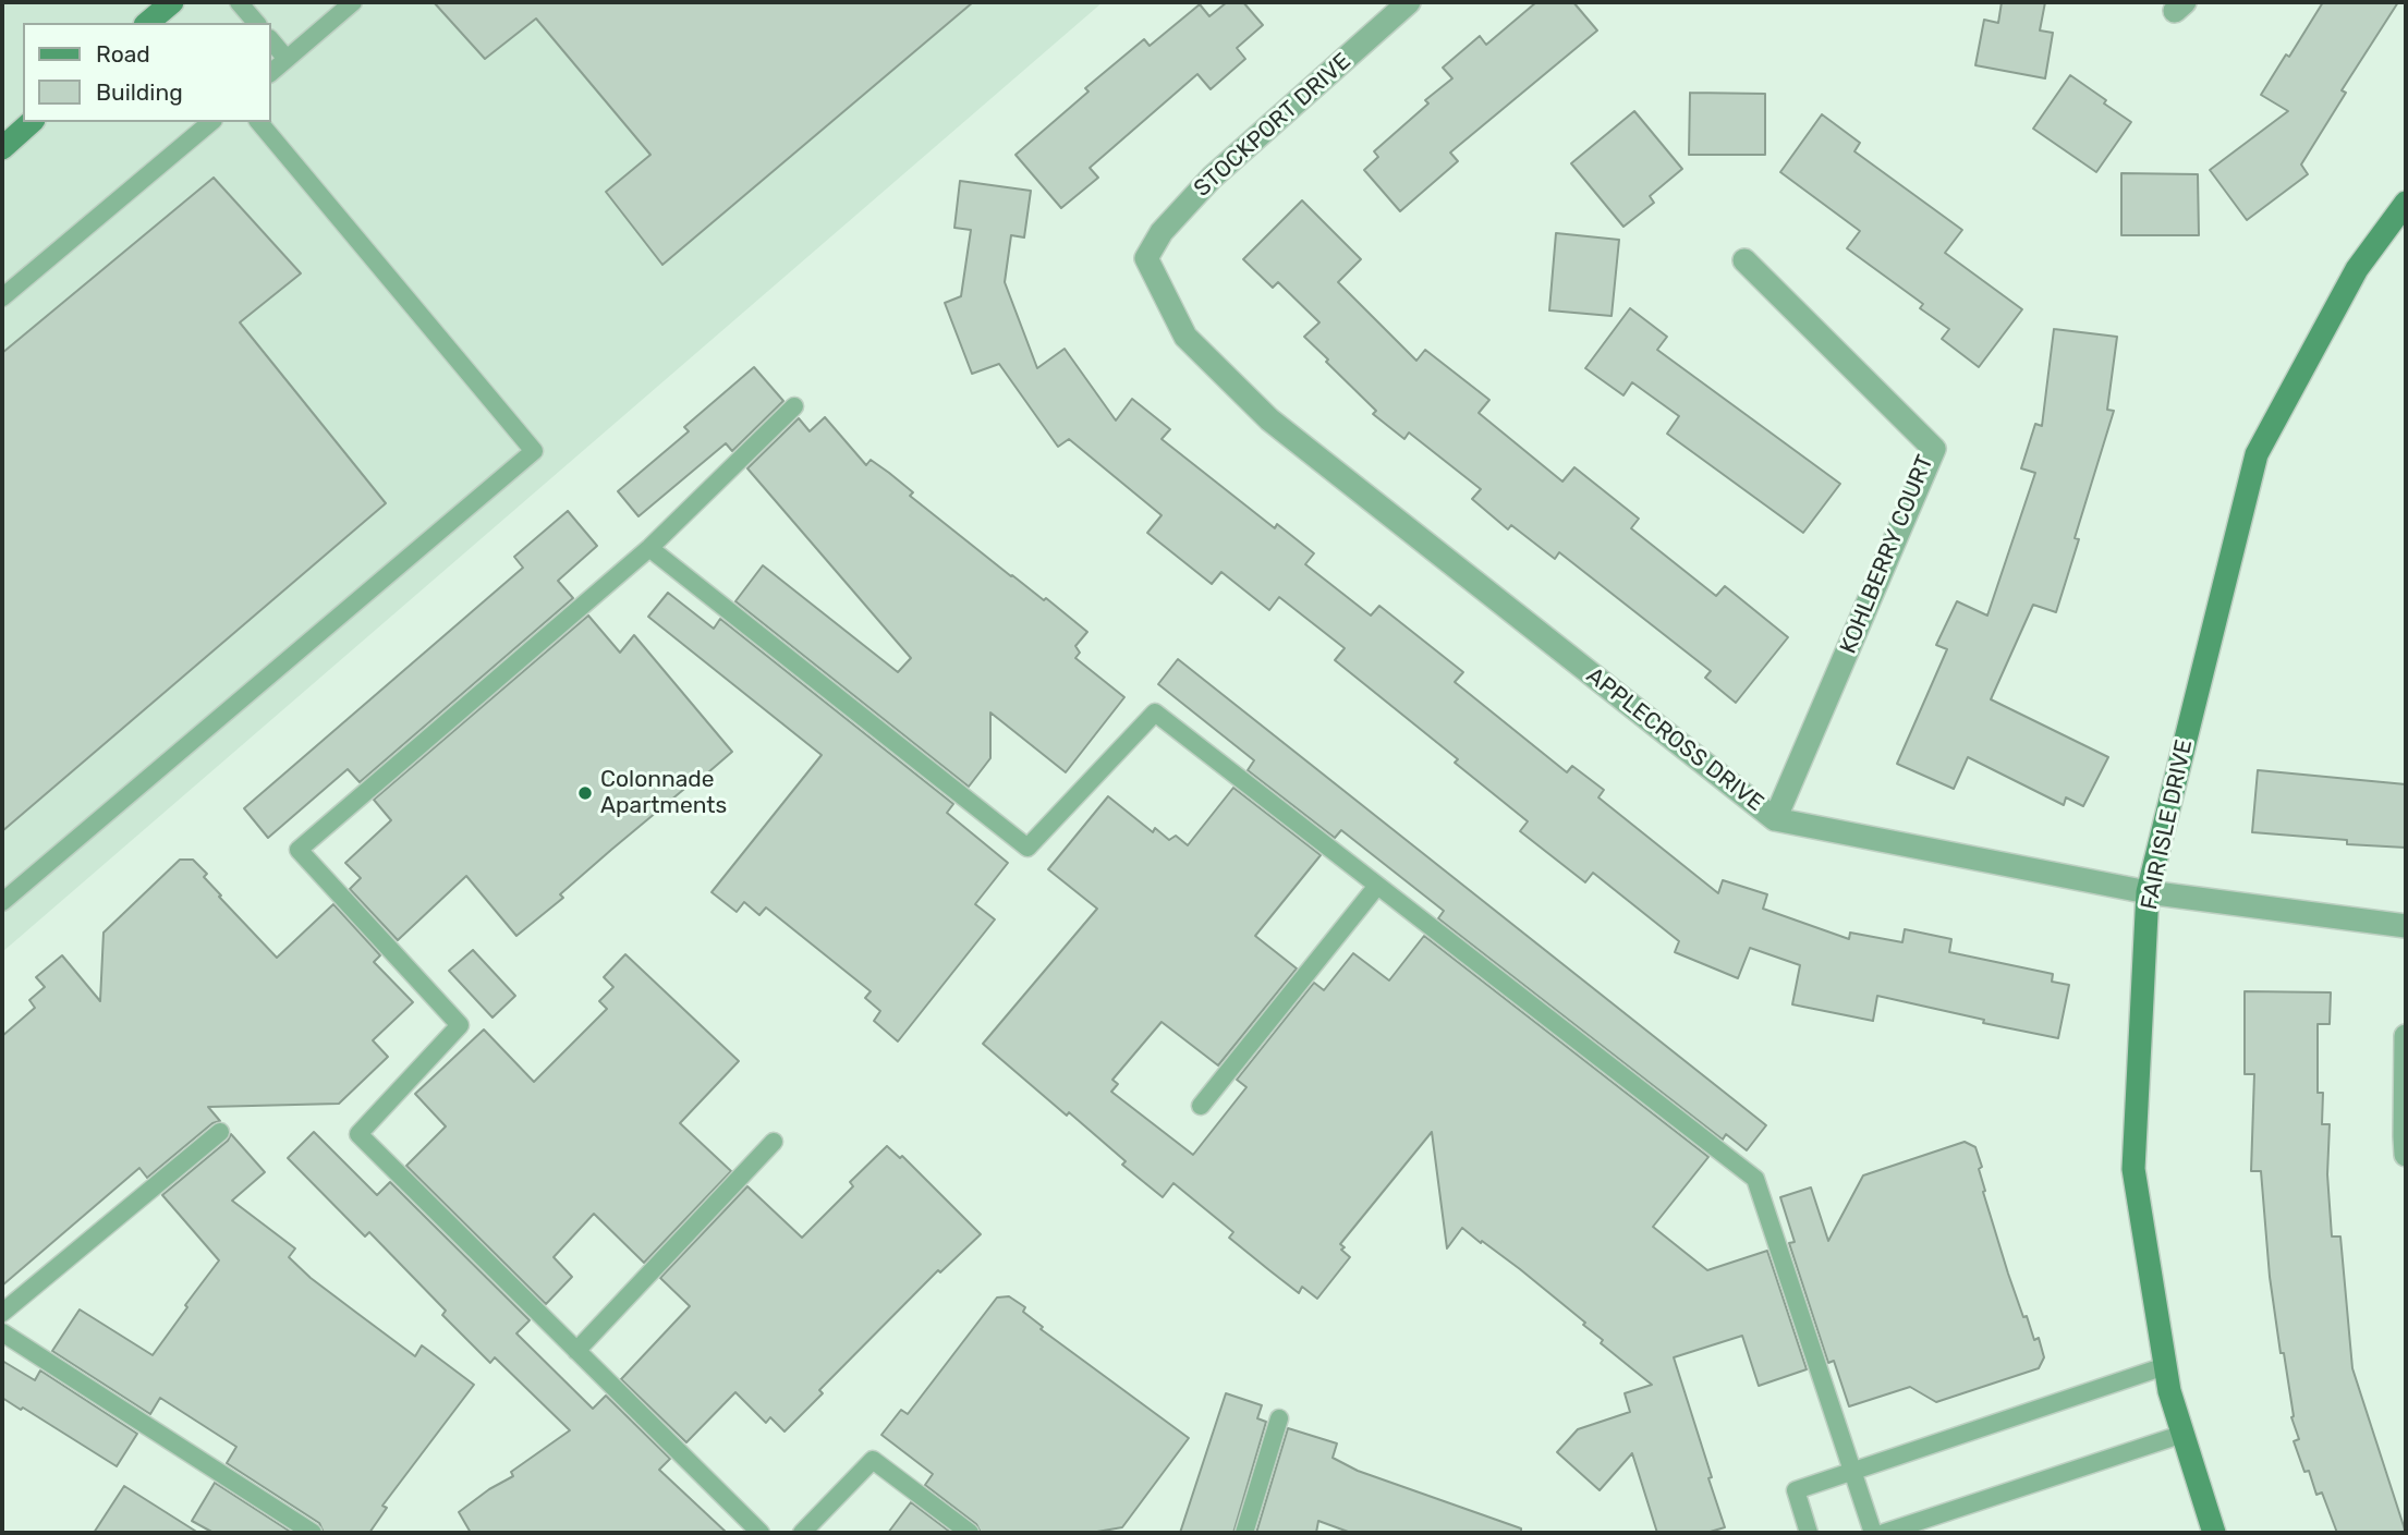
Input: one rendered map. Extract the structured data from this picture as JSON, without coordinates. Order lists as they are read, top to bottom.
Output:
{
  "streets": {
    "street": [
      "STOCKPORT DRIVE",
      "KOHLBERRY COURT",
      "APPLECROSS DRIVE",
      "FAIR ISLE DRIVE"
    ]
  },
  "crossings": [
    ["STOCKPORT DRIVE", "APPLECROSS DRIVE"],
    ["KOHLBERRY COURT", "APPLECROSS DRIVE"],
    ["APPLECROSS DRIVE", "FAIR ISLE DRIVE"]
  ],
  "places": ["Colonnade Apartments"],
  "legend": ["Road", "Building"]
}
